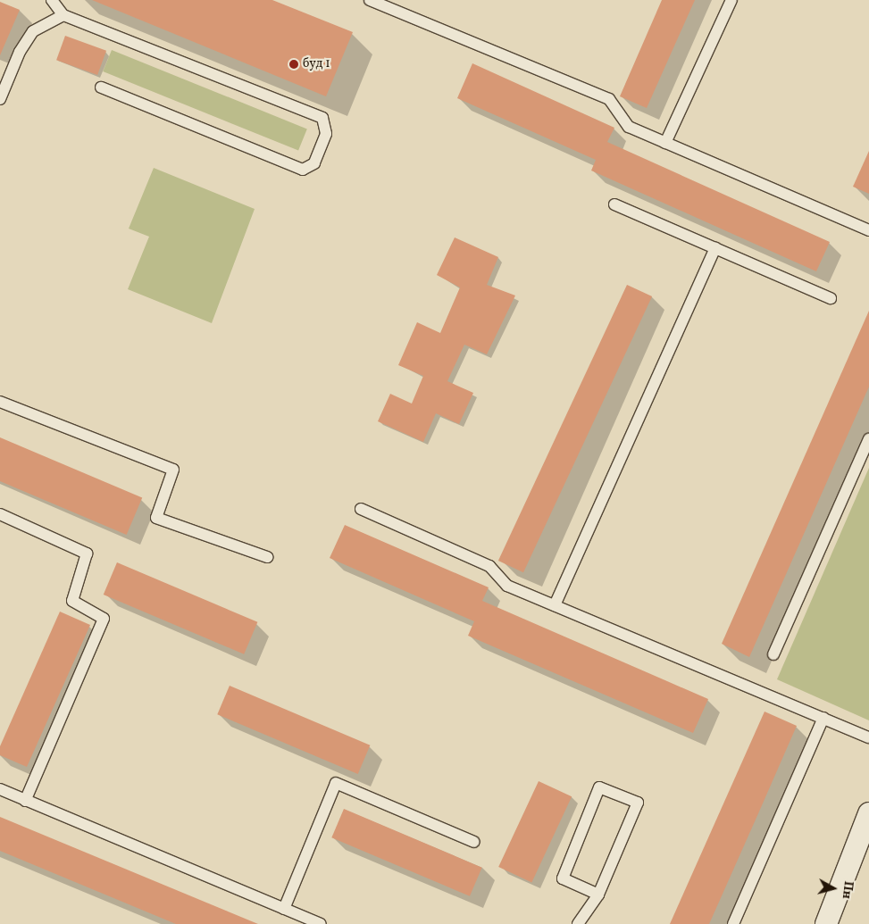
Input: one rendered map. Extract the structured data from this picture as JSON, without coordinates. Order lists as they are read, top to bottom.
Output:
{
  "places": ["буд 1"],
  "north": "right"
}
